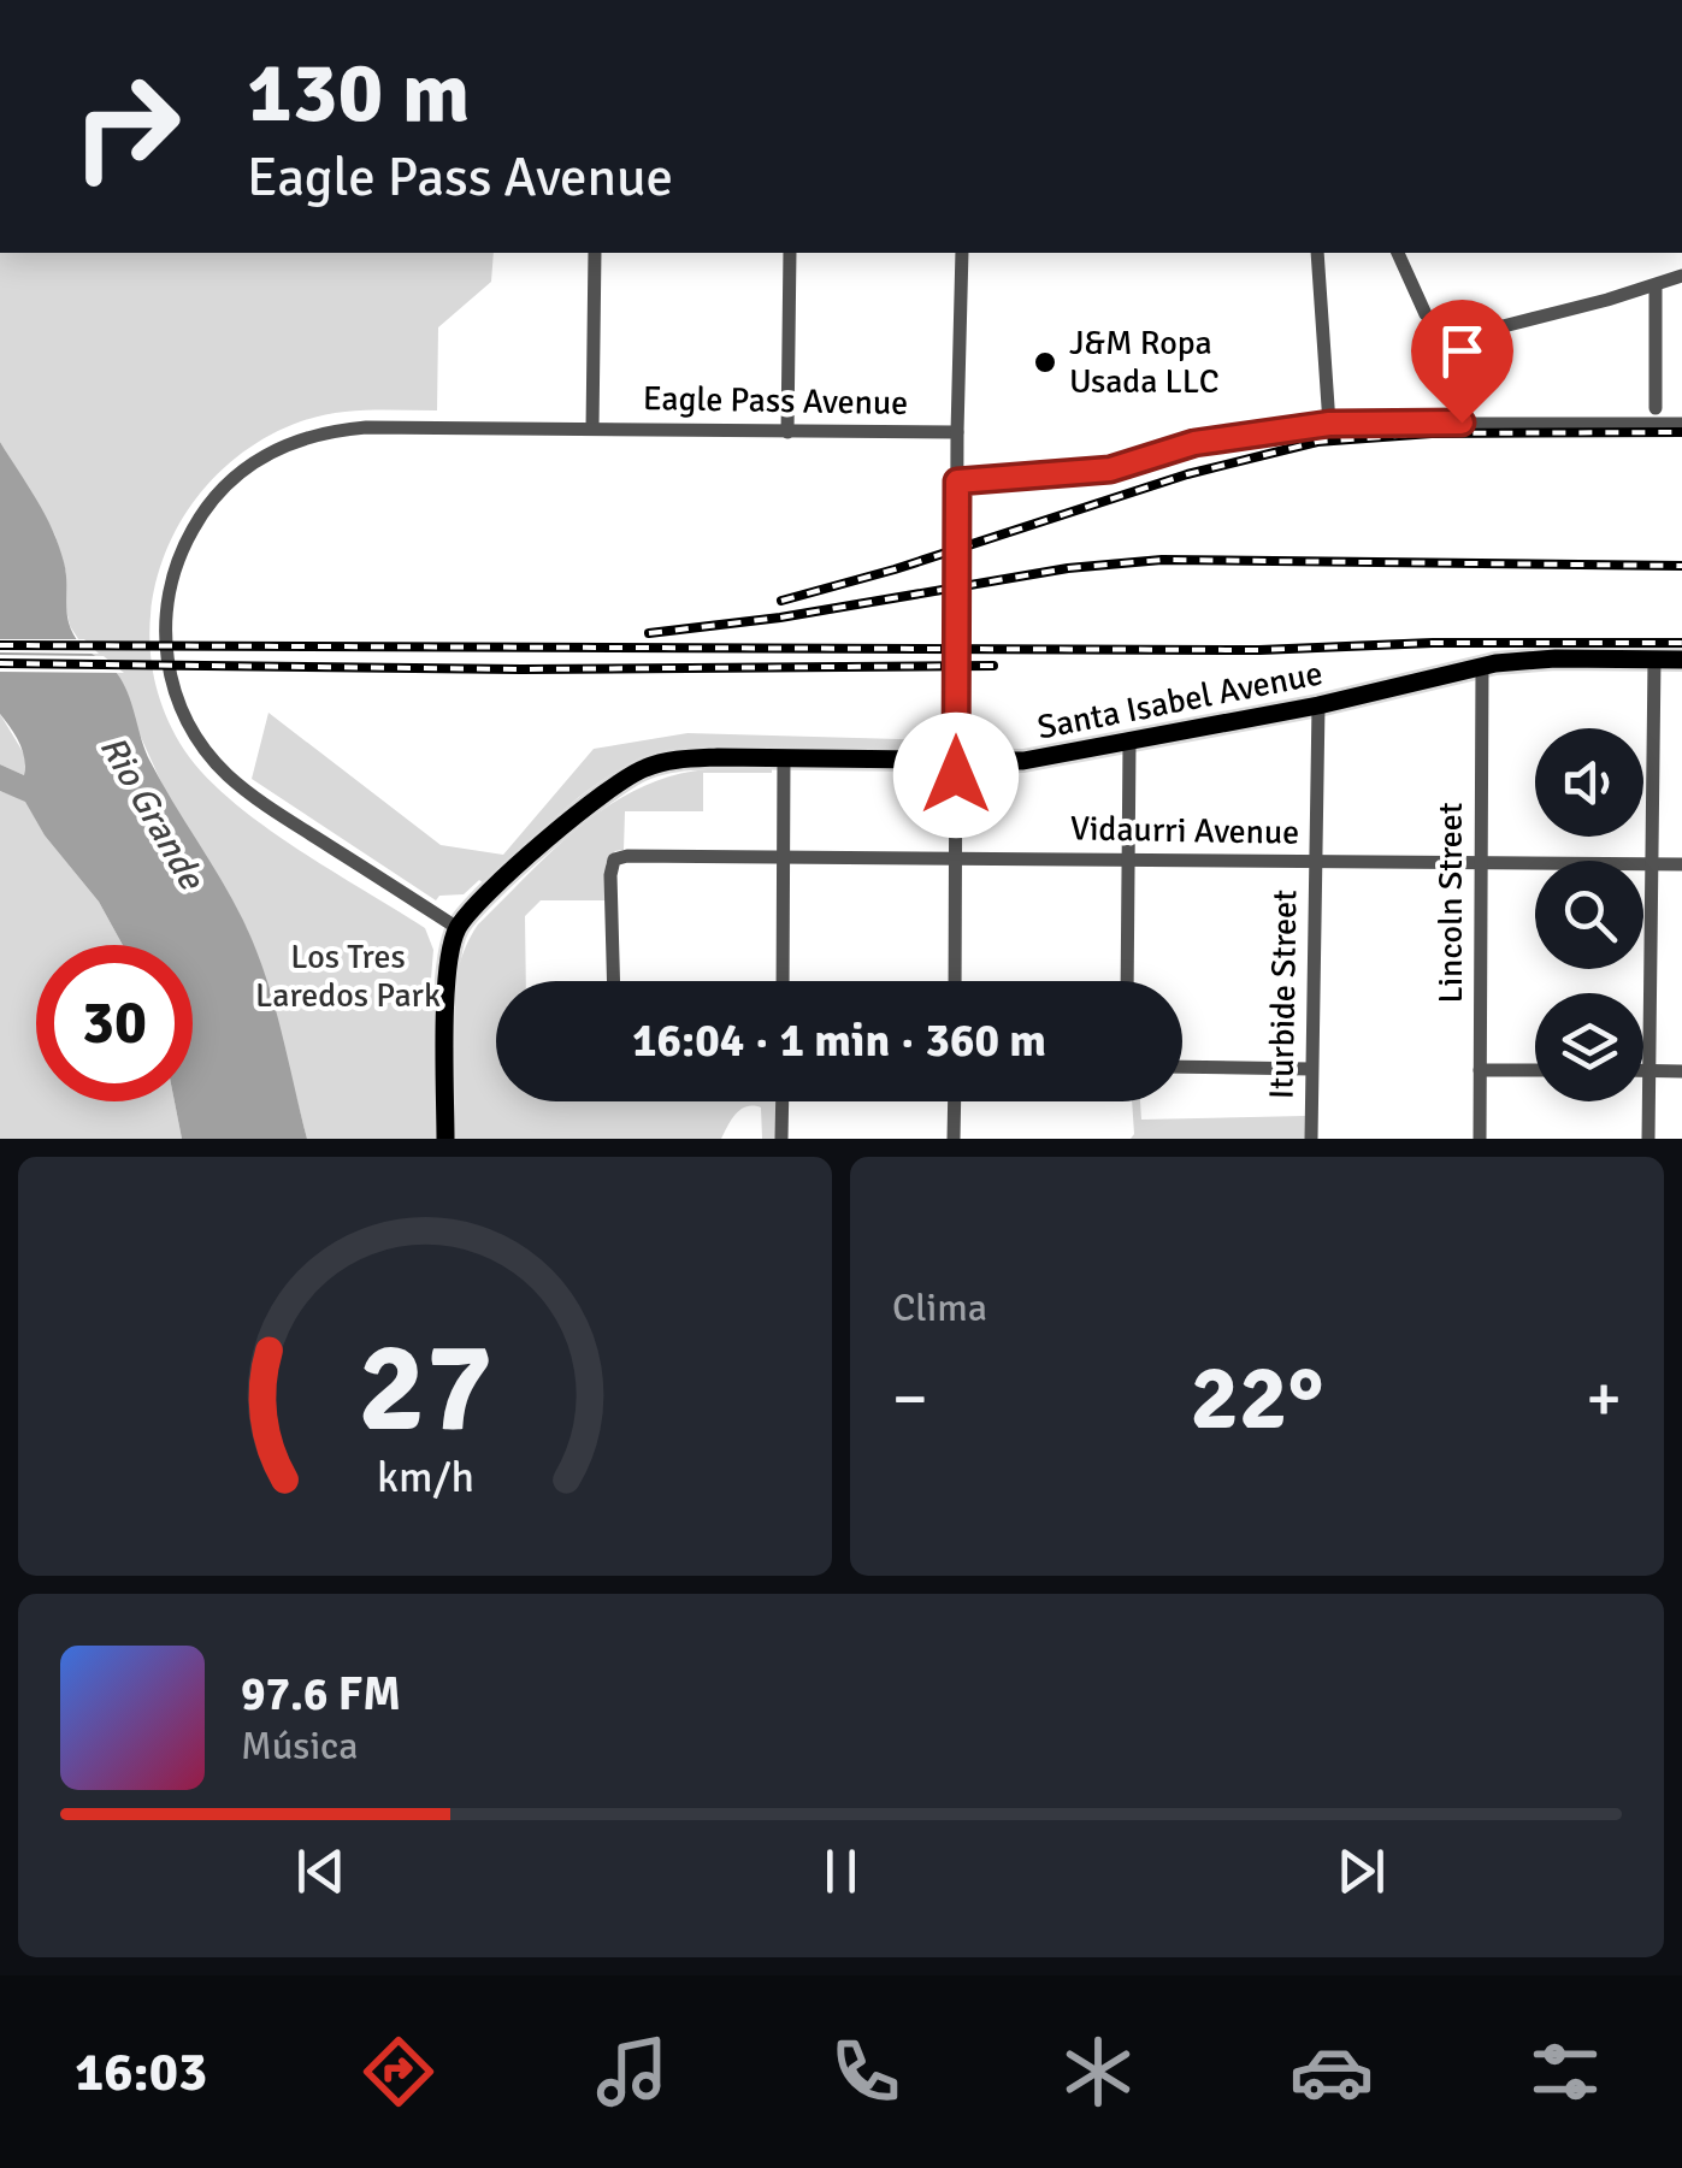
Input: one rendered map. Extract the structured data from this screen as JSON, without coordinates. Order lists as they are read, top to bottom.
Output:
{
  "streets": {
    "main road": ["Santa Isabel Avenue"],
    "street": [
      "Eagle Pass Avenue",
      "Vidaurri Avenue",
      "Lincoln Street",
      "Iturbide Street"
    ]
  },
  "crossings": [
    ["Eagle Pass Avenue", "Santa Isabel Avenue"],
    ["Santa Isabel Avenue", "Lincoln Street"],
    ["Santa Isabel Avenue", "Iturbide Street"],
    ["Vidaurri Avenue", "Lincoln Street"],
    ["Vidaurri Avenue", "Iturbide Street"]
  ],
  "water": ["Rio Grande"],
  "parks": ["Los Tres Laredos Park"],
  "places": ["J&M Ropa Usada LLC"],
  "page": {
    "turn": ["130 m", "Eagle Pass Avenue"],
    "limit": "30",
    "trip": "16:04 · 1 min · 360 m",
    "tile": "Clima",
    "heat": ["−", "22°", "+"],
    "song": ["97.6 FM", "Música"],
    "tabs": "16:03",
    "gauge": ["27", "km/h"]
  }
}
